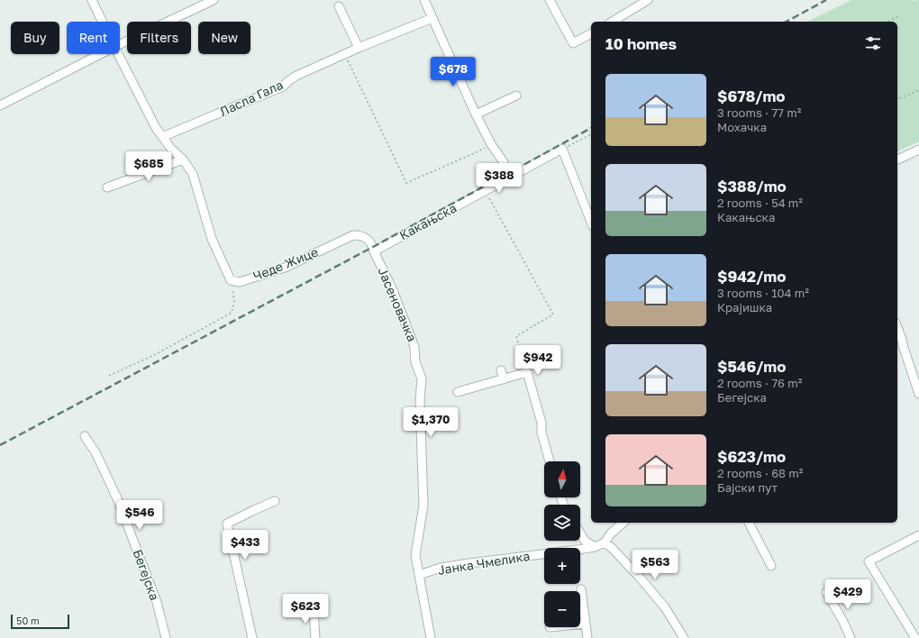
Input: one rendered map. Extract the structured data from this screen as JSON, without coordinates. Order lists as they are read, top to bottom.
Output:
{
  "streets": {
    "street": [
      "Ласла Гала",
      "Какањска",
      "Чеде Жице",
      "Јасеновачка",
      "Јанка Чмелика",
      "Бегејска"
    ]
  },
  "crossings": [
    ["Какањска", "Чеде Жице"],
    ["Какањска", "Јасеновачка"],
    ["Чеде Жице", "Јасеновачка"],
    ["Јасеновачка", "Јанка Чмелика"]
  ],
  "scale_bar": "50 m",
  "north": "top",
  "page": {
    "chip": [
      "Buy",
      "Rent",
      "Filters",
      "New"
    ],
    "heading": "10 homes",
    "price": [
      "$678",
      "$685",
      "$388",
      "$942",
      "$1,370",
      "$546",
      "$433",
      "$563",
      "$429",
      "$623"
    ],
    "list": [
      {
        "name": "$678/mo",
        "note": "3 rooms · 77 m² · Мохачка"
      },
      {
        "name": "$388/mo",
        "note": "2 rooms · 54 m² · Какањска"
      },
      {
        "name": "$942/mo",
        "note": "3 rooms · 104 m² · Крајишка"
      },
      {
        "name": "$546/mo",
        "note": "2 rooms · 76 m² · Бегејска"
      },
      {
        "name": "$623/mo",
        "note": "2 rooms · 68 m² · Бајски пут"
      }
    ],
    "map_buttons": ["+", "−"],
    "scale": "50 m"
  }
}
